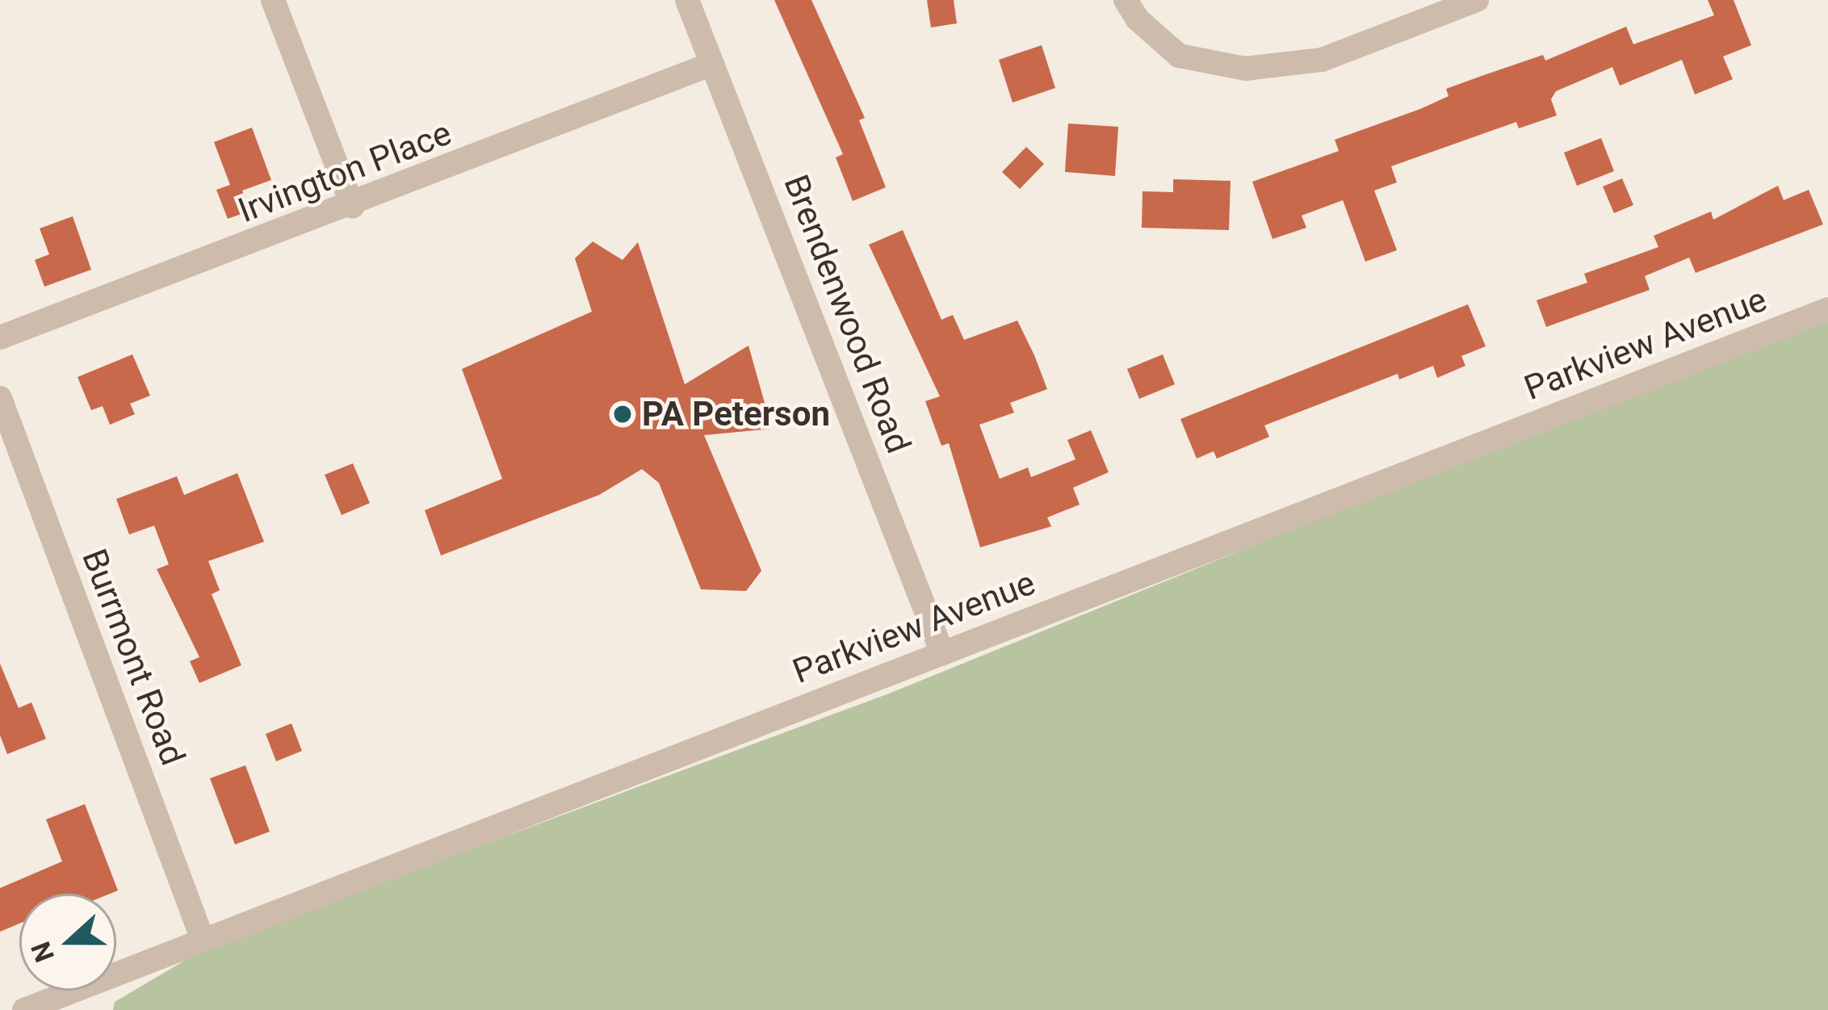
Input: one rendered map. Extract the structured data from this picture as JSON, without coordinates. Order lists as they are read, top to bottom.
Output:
{
  "streets": {
    "street": [
      "Irvington Place",
      "Brendenwood Road",
      "Parkview Avenue",
      "Burrmont Road"
    ]
  },
  "crossings": [
    ["Irvington Place", "Brendenwood Road"],
    ["Brendenwood Road", "Parkview Avenue"],
    ["Parkview Avenue", "Burrmont Road"]
  ],
  "places": ["PA Peterson"],
  "north": "left"
}
